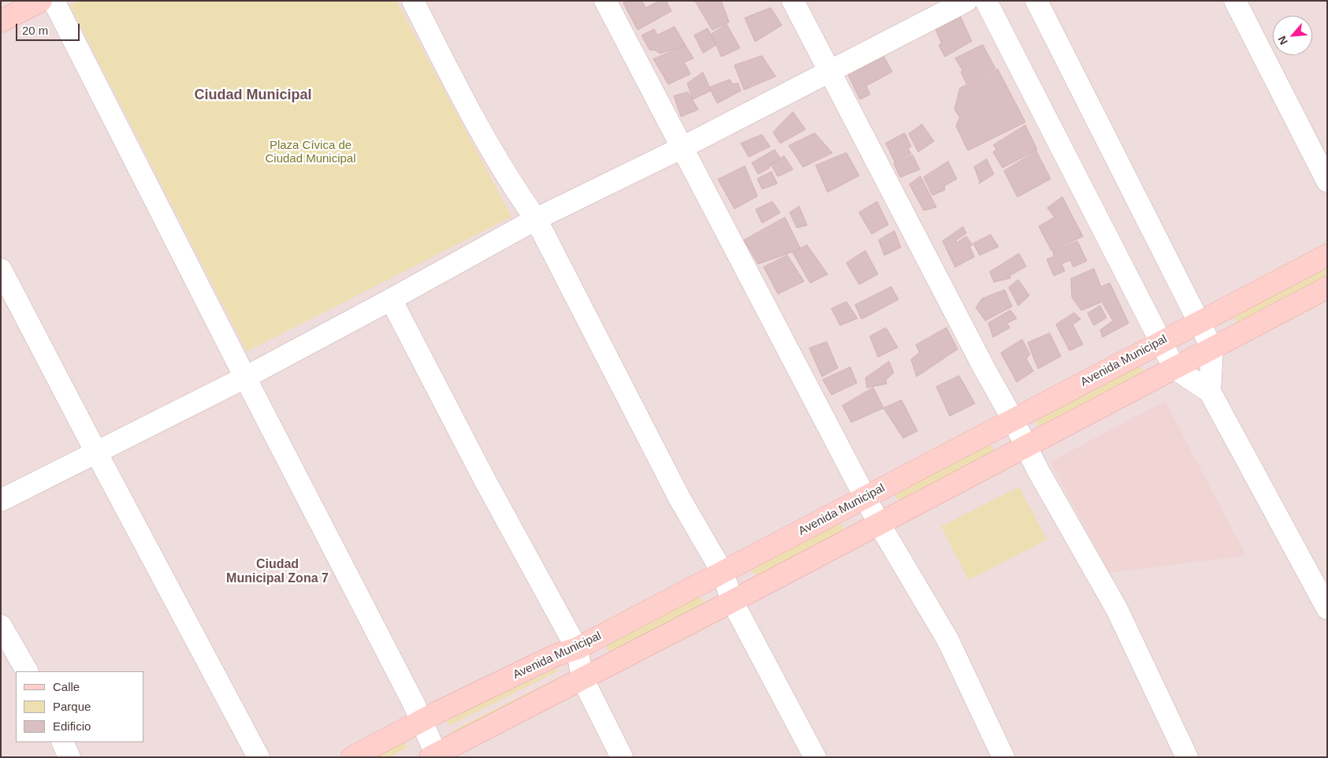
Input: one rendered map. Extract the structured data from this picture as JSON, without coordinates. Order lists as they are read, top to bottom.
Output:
{
  "streets": {
    "street": ["Avenida Municipal"]
  },
  "districts": ["Ciudad Municipal", "Ciudad Municipal Zona 7"],
  "parks": ["Plaza Cívica de Ciudad Municipal"],
  "legend": ["Calle", "Parque", "Edificio"],
  "scale_bar": "20 m",
  "north": "bottom left"
}
